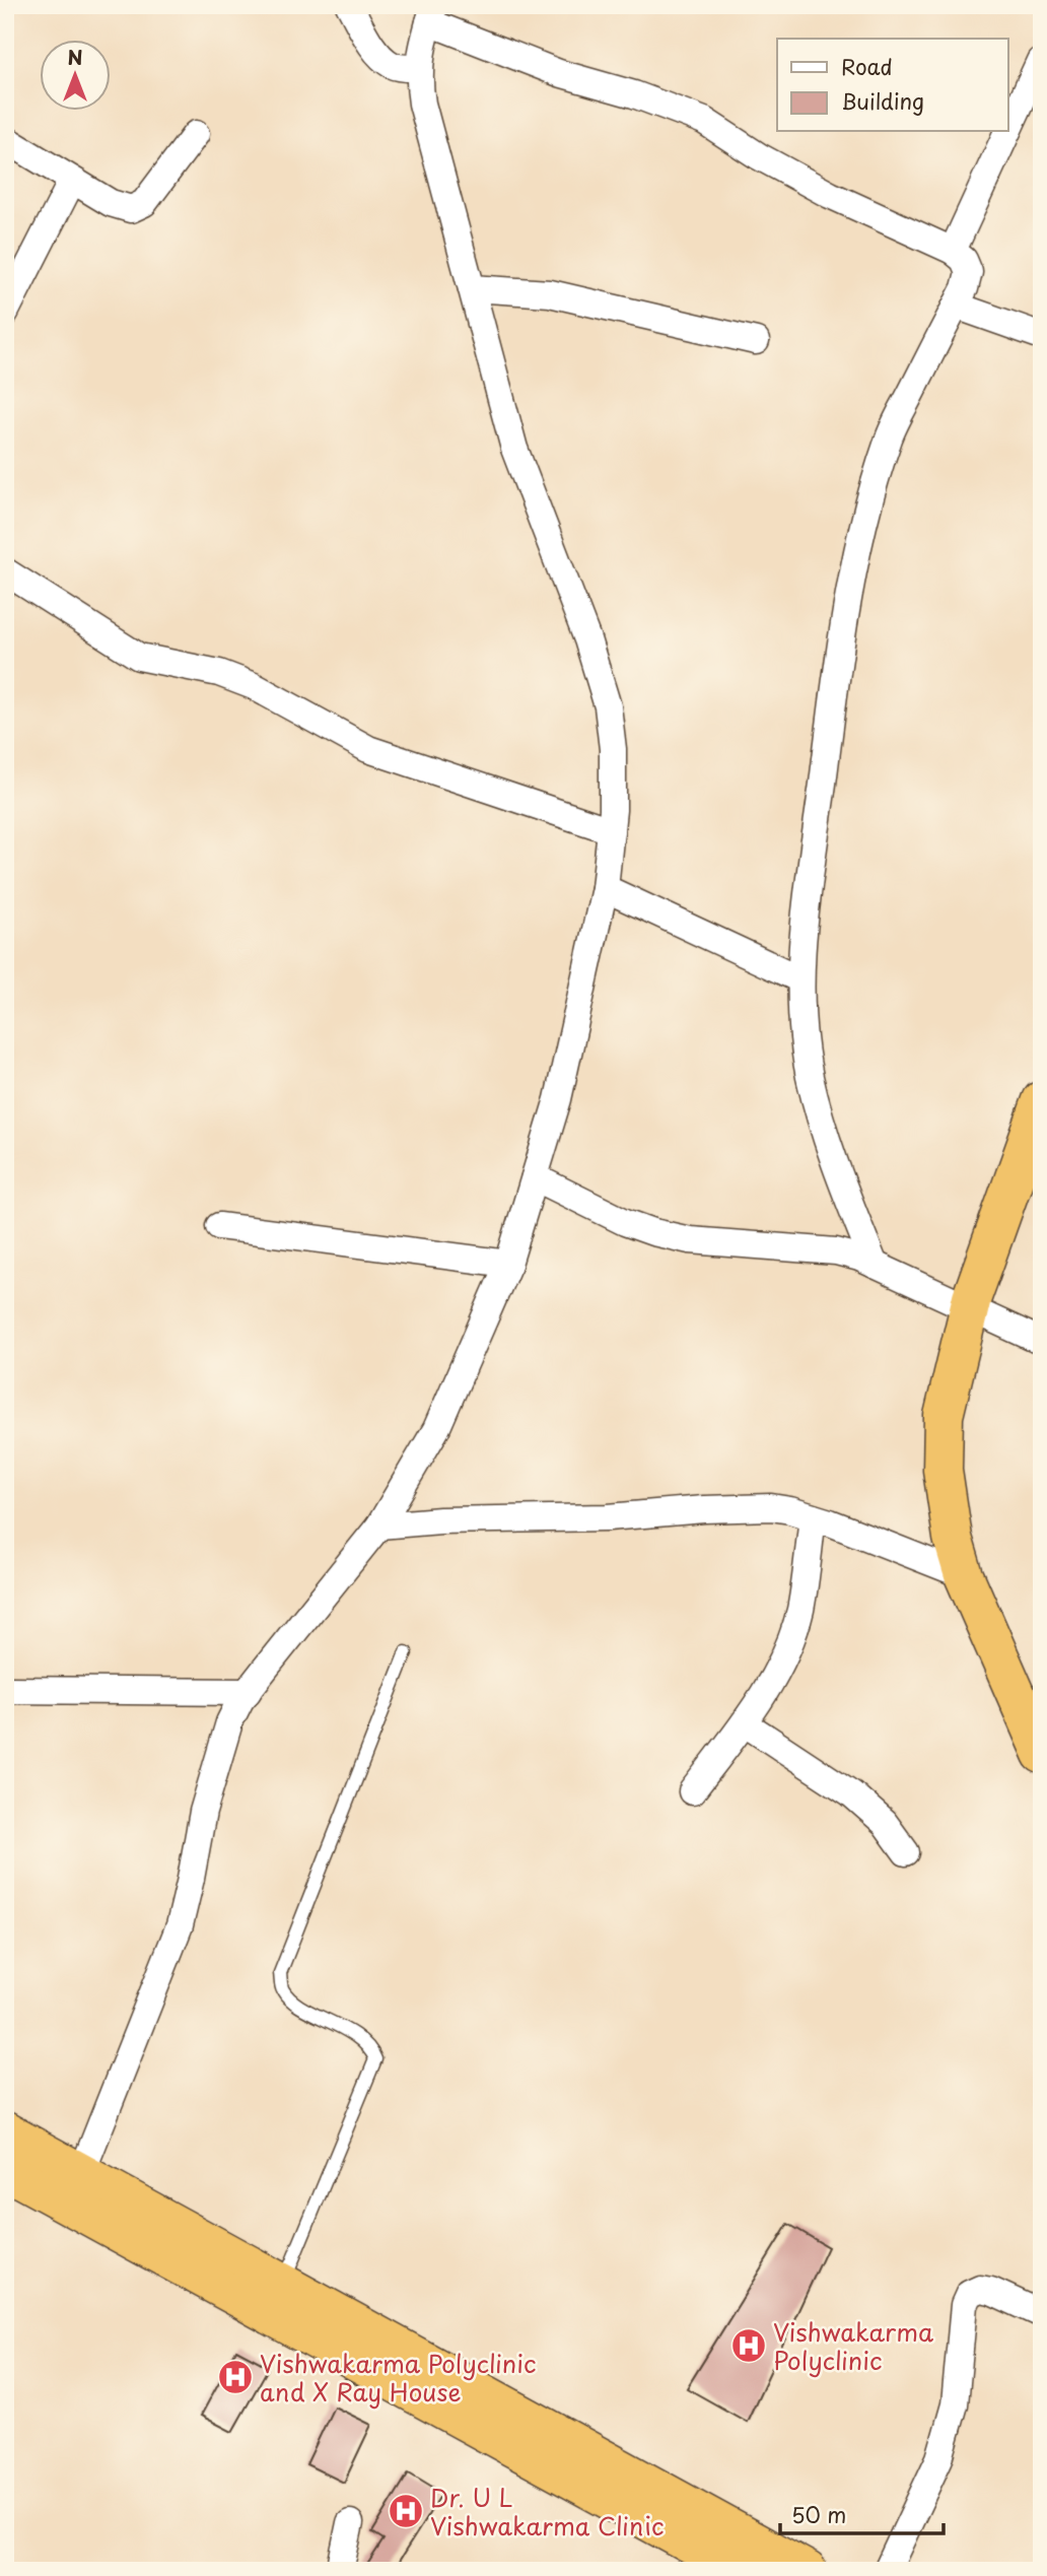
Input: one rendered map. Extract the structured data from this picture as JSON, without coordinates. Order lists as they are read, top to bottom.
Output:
{
  "places": {
    "hospital": ["Vishwakarma Polyclinic", "Vishwakarma Polyclinic and X Ray House", "Dr. U L Vishwakarma Clinic"]
  },
  "legend": ["Road", "Building"],
  "scale_bar": "50 m",
  "north": "top"
}
